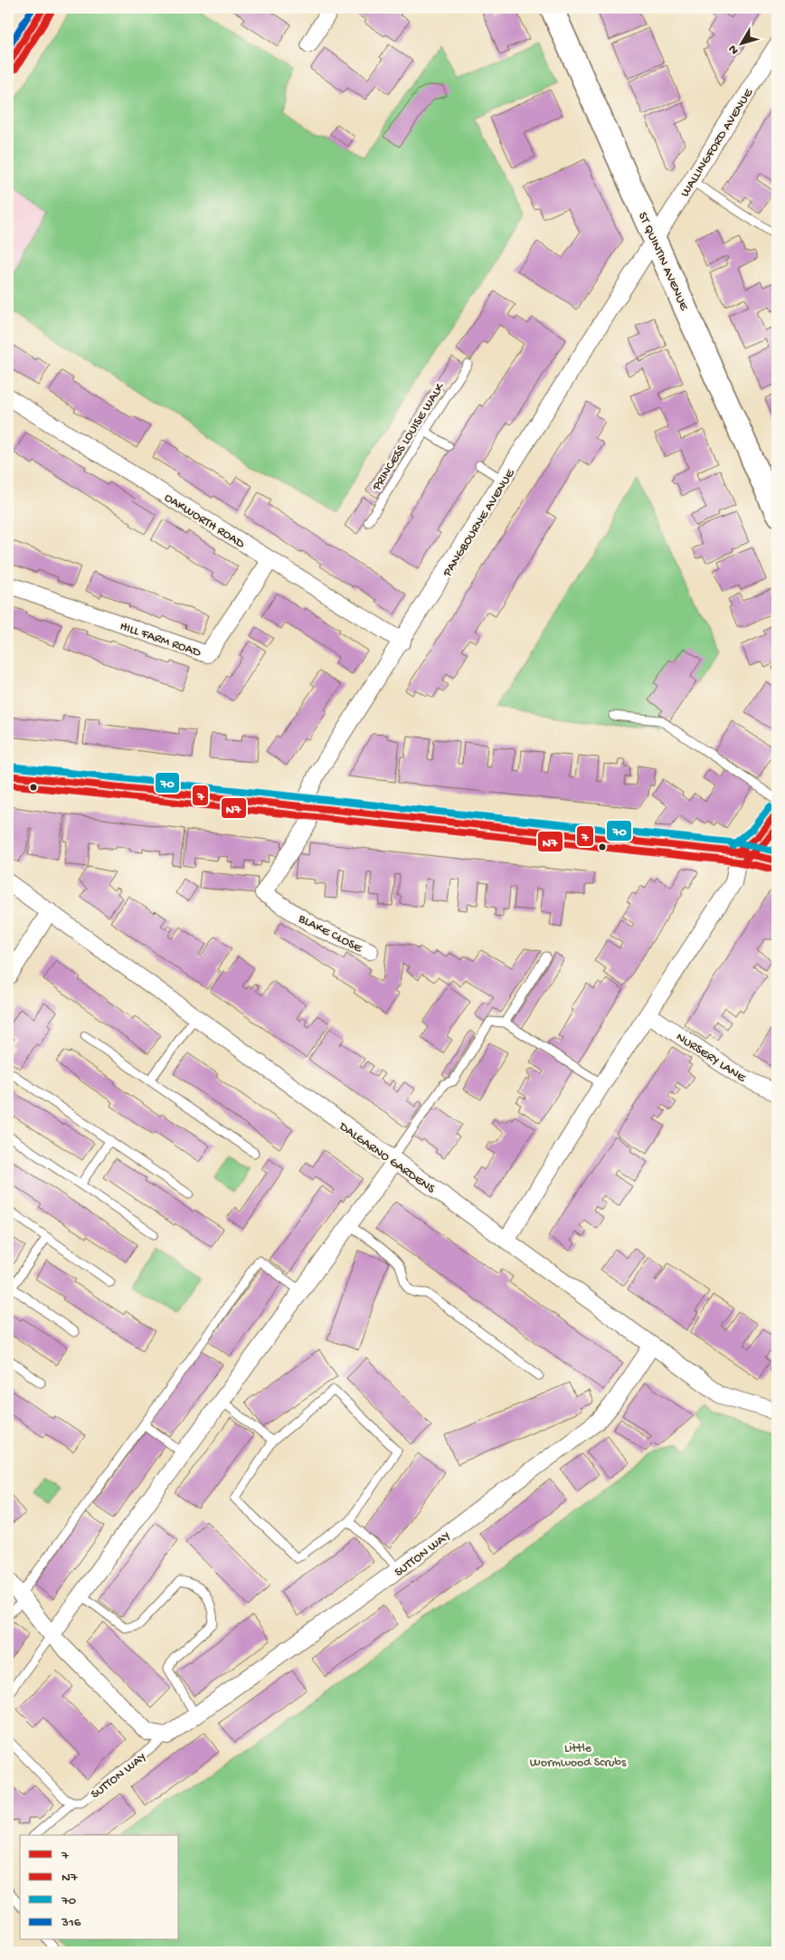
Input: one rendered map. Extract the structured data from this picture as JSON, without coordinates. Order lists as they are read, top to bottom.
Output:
{
  "streets": {
    "main road": ["ST QUINTIN AVENUE"],
    "street": [
      "WALLINGFORD AVENUE",
      "OAKWORTH ROAD",
      "PANGBOURNE AVENUE",
      "HILL FARM ROAD",
      "BLAKE CLOSE",
      "NURSERY LANE",
      "DALGARNO GARDENS",
      "SUTTON WAY"
    ],
    "lane": ["PRINCESS LOUISE WALK"]
  },
  "crossings": [
    ["WALLINGFORD AVENUE", "ST QUINTIN AVENUE"],
    ["WALLINGFORD AVENUE", "PANGBOURNE AVENUE"],
    ["ST QUINTIN AVENUE", "PANGBOURNE AVENUE"],
    ["OAKWORTH ROAD", "PANGBOURNE AVENUE"],
    ["OAKWORTH ROAD", "HILL FARM ROAD"],
    ["PANGBOURNE AVENUE", "BLAKE CLOSE"],
    ["DALGARNO GARDENS", "SUTTON WAY"]
  ],
  "parks": ["Little Wormwood Scrubs"],
  "lines": [
    "transit line 7",
    "transit line 316",
    "transit line N7",
    "transit line 70"
  ],
  "legend": [
    "7",
    "N7",
    "70",
    "316"
  ],
  "north": "bottom left"
}
